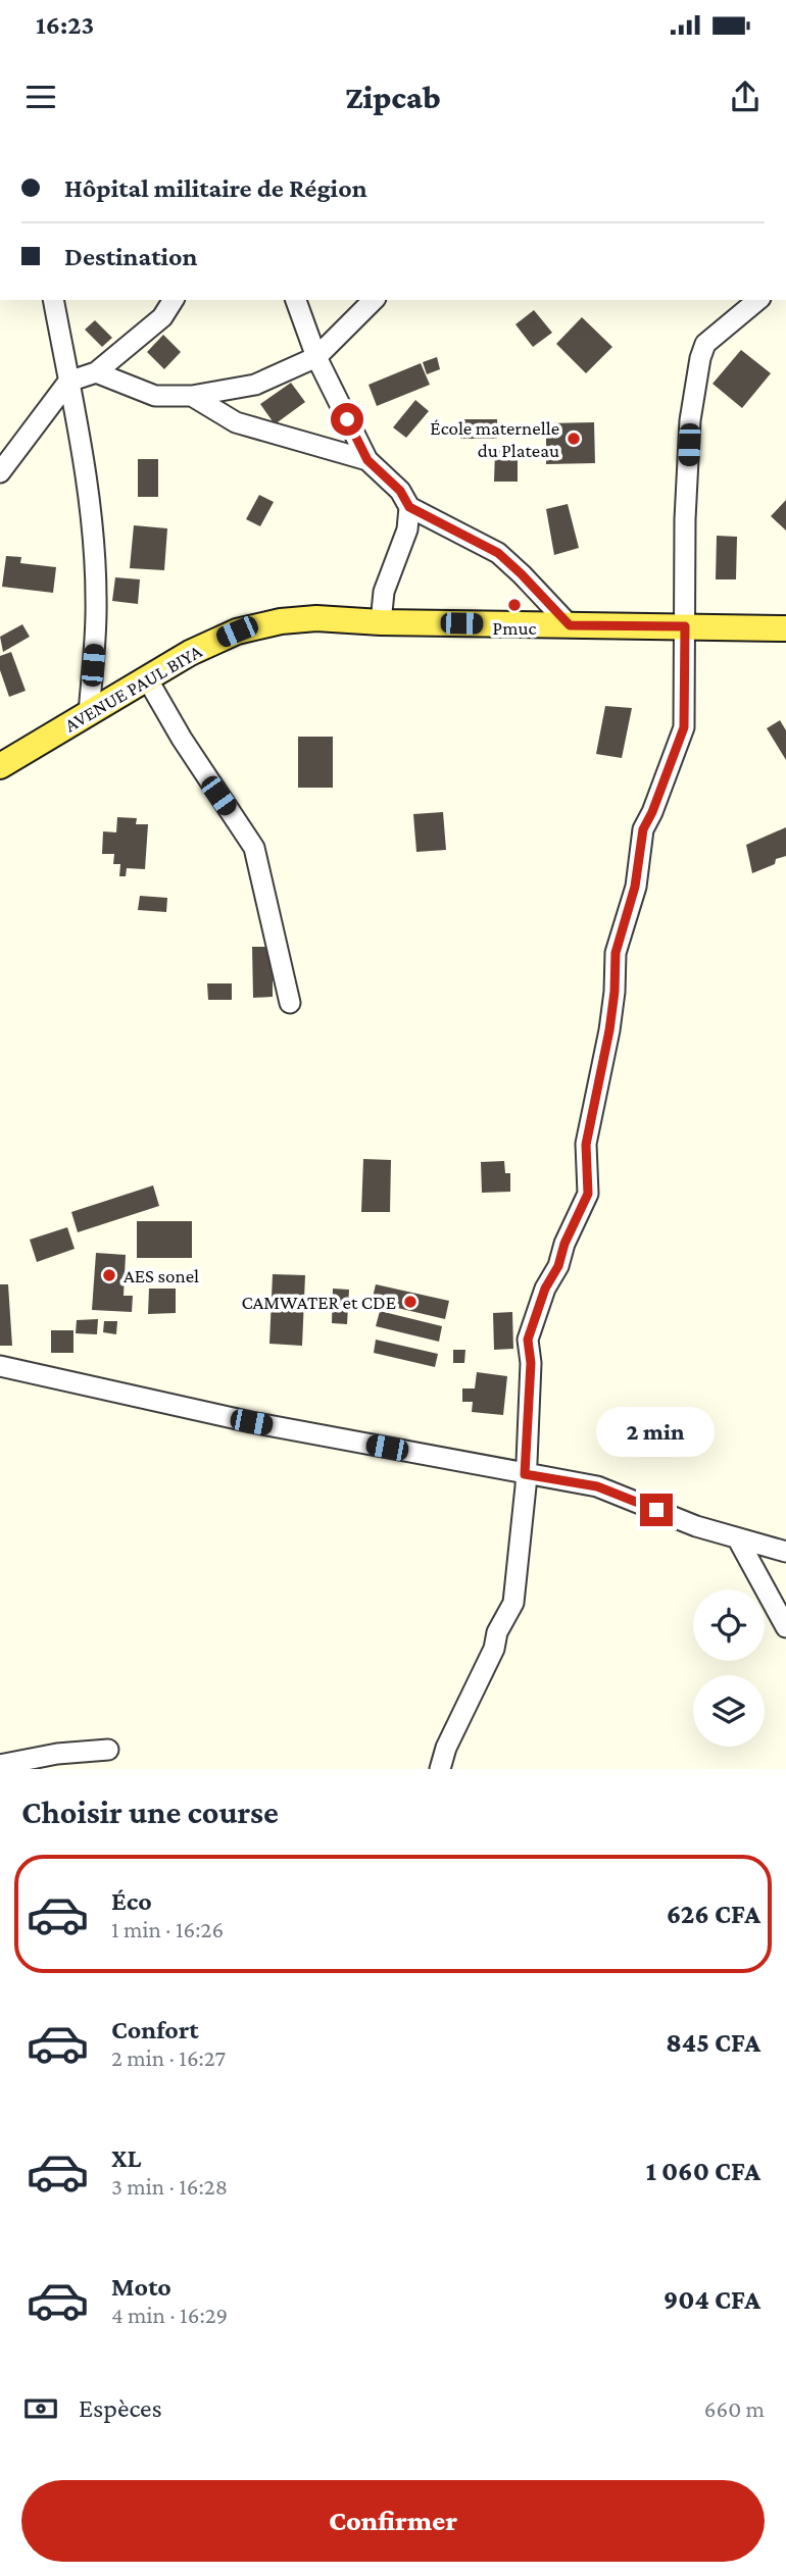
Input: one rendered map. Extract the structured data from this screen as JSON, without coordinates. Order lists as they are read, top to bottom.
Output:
{
  "streets": {
    "main road": ["AVENUE PAUL BIYA"]
  },
  "places": [
    "École maternelle du Plateau",
    "Pmuc",
    "AES sonel",
    "CAMWATER et CDE"
  ],
  "page": {
    "status": "16:23",
    "header": "Zipcab",
    "banner": ["Hôpital militaire de Région", "Destination"],
    "bubble": "2 min",
    "heading": "Choisir une course",
    "list": [
      {
        "name": "Éco",
        "note": "1 min · 16:26",
        "value": "626 CFA"
      },
      {
        "name": "Confort",
        "note": "2 min · 16:27",
        "value": "845 CFA"
      },
      {
        "name": "XL",
        "note": "3 min · 16:28",
        "value": "1 060 CFA"
      },
      {
        "name": "Moto",
        "note": "4 min · 16:29",
        "value": "904 CFA"
      }
    ],
    "pay": ["Espèces", "660 m"],
    "buttons": "Confirmer"
  }
}
